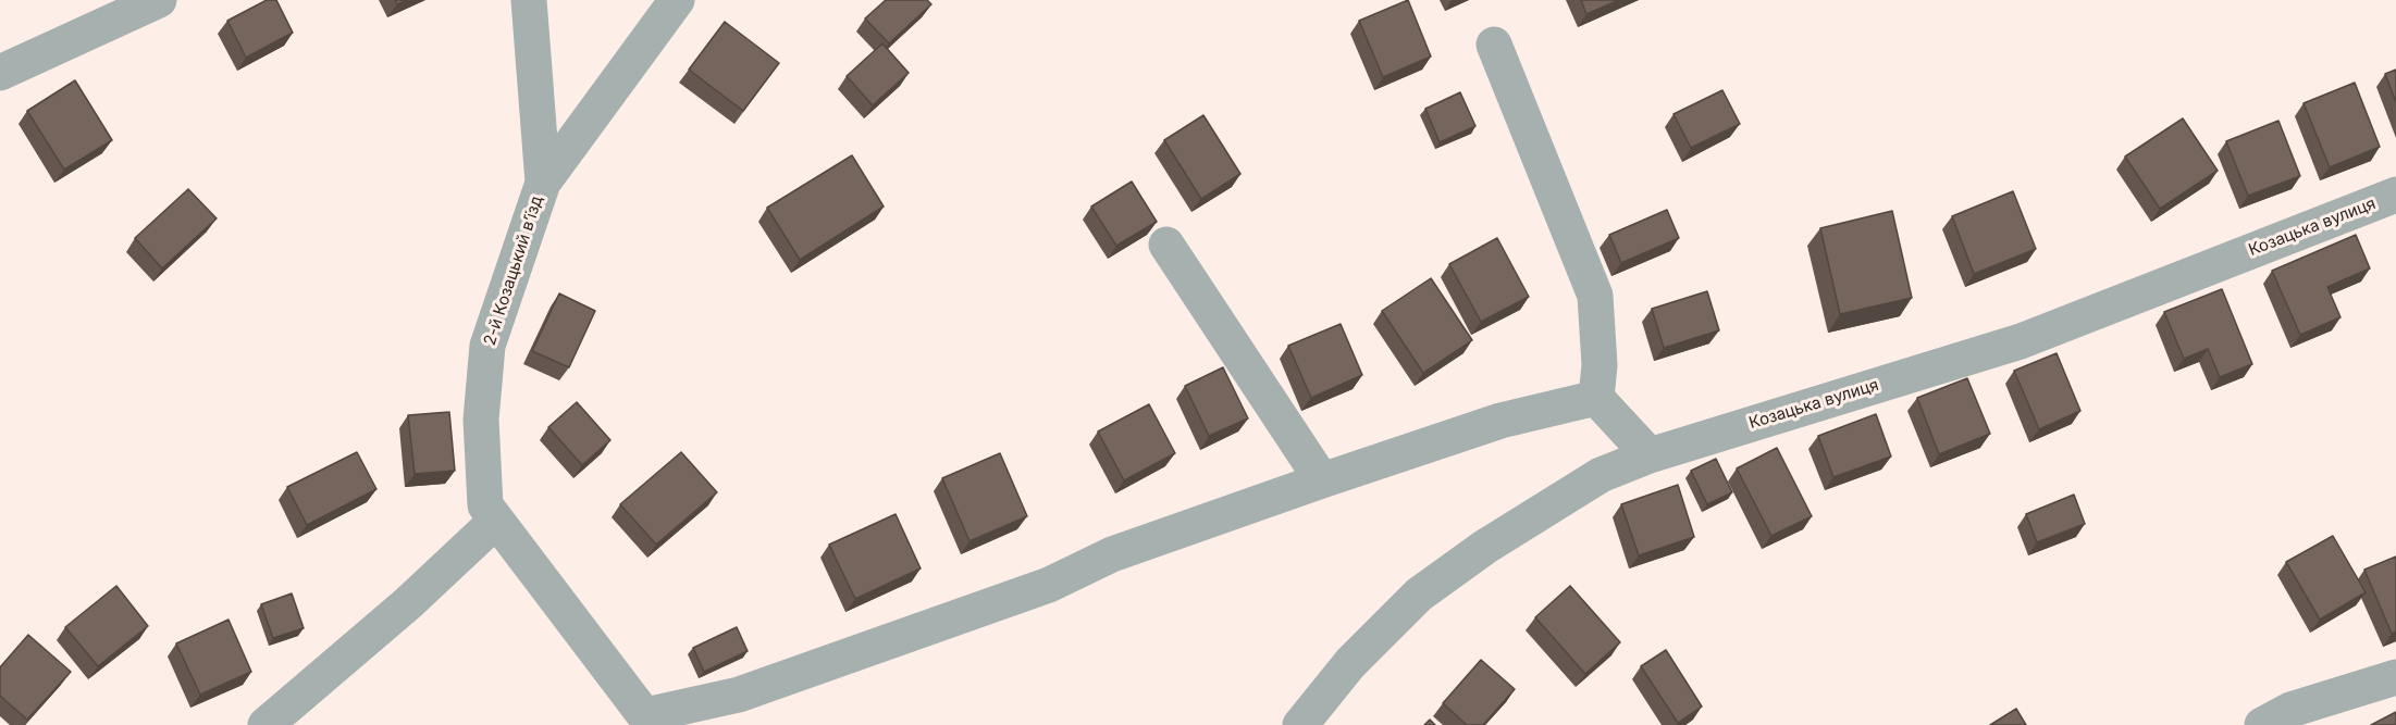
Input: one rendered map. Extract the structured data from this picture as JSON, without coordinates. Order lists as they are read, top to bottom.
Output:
{
  "streets": {
    "street": ["Козацька вулиця", "2-й Козацький в’їзд"]
  }
}
